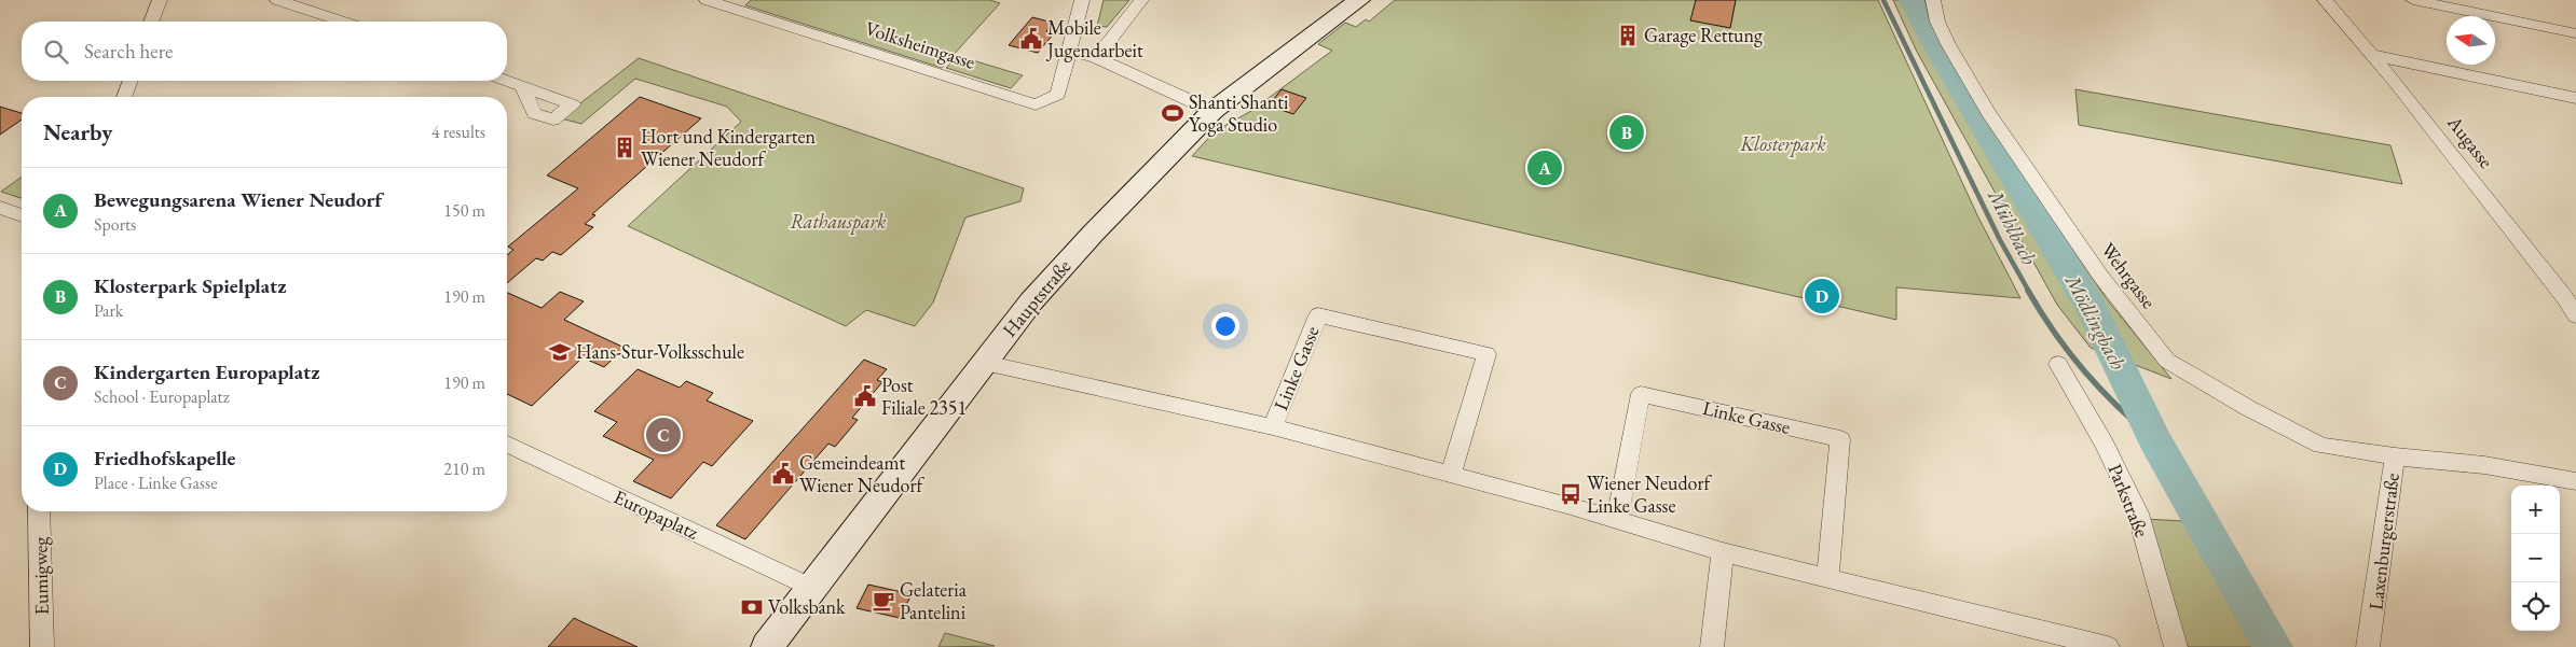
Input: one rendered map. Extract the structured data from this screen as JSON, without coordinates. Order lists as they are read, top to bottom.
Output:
{
  "streets": {
    "street": [
      "Volksheimgasse",
      "Augasse",
      "Wehrgasse",
      "Hauptstraße",
      "Linke Gasse",
      "Parkstraße",
      "Europaplatz",
      "Laxenburgerstraße",
      "Eumigweg"
    ]
  },
  "crossings": [
    ["Wehrgasse", "Laxenburgerstraße"],
    ["Hauptstraße", "Linke Gasse"],
    ["Hauptstraße", "Europaplatz"]
  ],
  "water": ["Mühlbach", "Mödlingbach"],
  "parks": ["Klosterpark", "Rathauspark"],
  "places": {
    "building": ["Garage Rettung", "Hort und Kindergarten Wiener Neudorf"],
    "public building": ["Mobile Jugendarbeit", "Post Filiale 2351", "Gemeindeamt Wiener Neudorf"],
    "sports": ["Shanti Shanti Yoga Studio"],
    "school or university": ["Hans-Stur-Volksschule"],
    "bus stop": ["Wiener Neudorf Linke Gasse"],
    "cafe": ["Gelateria Pantelini"],
    "bank": ["Volksbank"]
  },
  "north": "left",
  "page": {
    "search": "Search here",
    "heading": ["Nearby", "4 results"],
    "pins": [
      "B",
      "A",
      "D",
      "C"
    ],
    "list": [
      {
        "mark": "A",
        "name": "Bewegungsarena Wiener Neudorf",
        "note": "Sports",
        "value": "150 m"
      },
      {
        "mark": "B",
        "name": "Klosterpark Spielplatz",
        "note": "Park",
        "value": "190 m"
      },
      {
        "mark": "C",
        "name": "Kindergarten Europaplatz",
        "note": "School · Europaplatz",
        "value": "190 m"
      },
      {
        "mark": "D",
        "name": "Friedhofskapelle",
        "note": "Place · Linke Gasse",
        "value": "210 m"
      }
    ],
    "map_buttons": ["+", "−"]
  }
}
